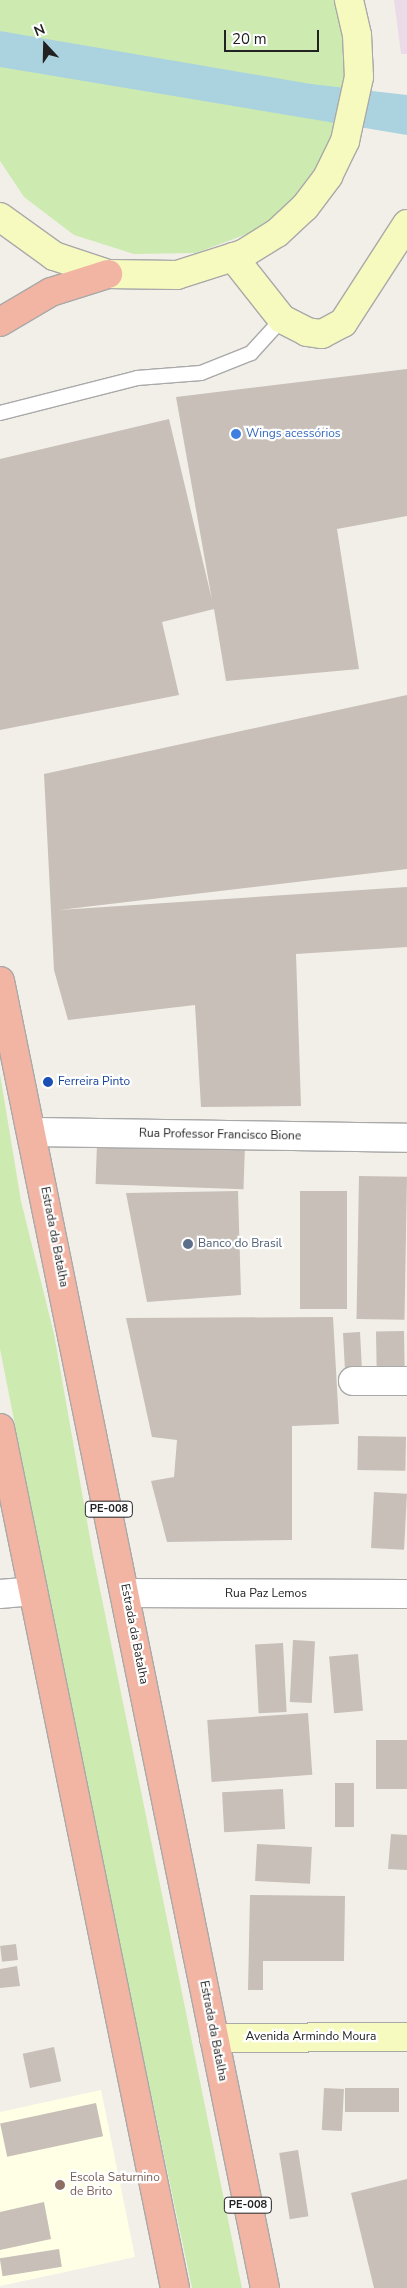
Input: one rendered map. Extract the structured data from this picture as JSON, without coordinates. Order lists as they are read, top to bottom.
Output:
{
  "streets": {
    "highway": ["Estrada da Batalha", "PE-008"],
    "main road": ["Avenida Armindo Moura"],
    "street": ["Rua Professor Francisco Bione", "Rua Paz Lemos"]
  },
  "crossings": [
    ["Rua Professor Francisco Bione", "Estrada da Batalha"],
    ["Estrada da Batalha", "Rua Paz Lemos"],
    ["Estrada da Batalha", "Avenida Armindo Moura"]
  ],
  "places": [
    "Wings acessórios",
    "Ferreira Pinto",
    "Banco do Brasil",
    "Escola Saturnino de Brito"
  ],
  "scale_bar": "20 m",
  "north": "top"
}
